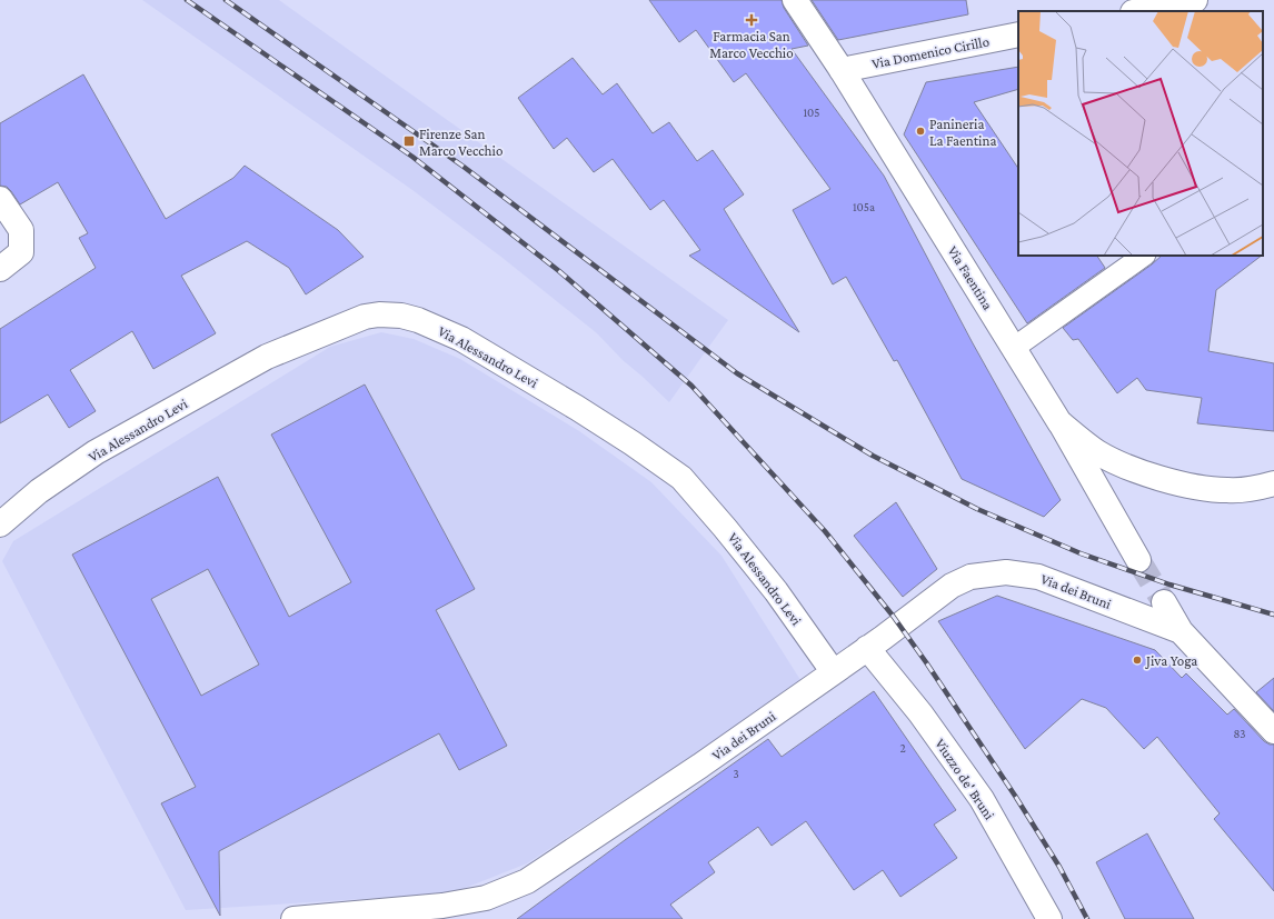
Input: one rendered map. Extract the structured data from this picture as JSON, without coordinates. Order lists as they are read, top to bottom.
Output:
{
  "streets": {
    "street": [
      "Via Domenico Cirillo",
      "Via Faentina",
      "Via Alessandro Levi",
      "Via dei Bruni",
      "Viuzzo de' Bruni"
    ]
  },
  "crossings": [
    ["Via Domenico Cirillo", "Via Faentina"],
    ["Via Alessandro Levi", "Via dei Bruni"],
    ["Via dei Bruni", "Viuzzo de' Bruni"]
  ],
  "places": {
    "health": ["Farmacia San Marco Vecchio"],
    "other": ["Panineria La Faentina", "Jiva Yoga"],
    "transit": ["Firenze San Marco Vecchio"]
  },
  "house_numbers": [
    "105",
    "105a",
    "83",
    "2",
    "3"
  ]
}
